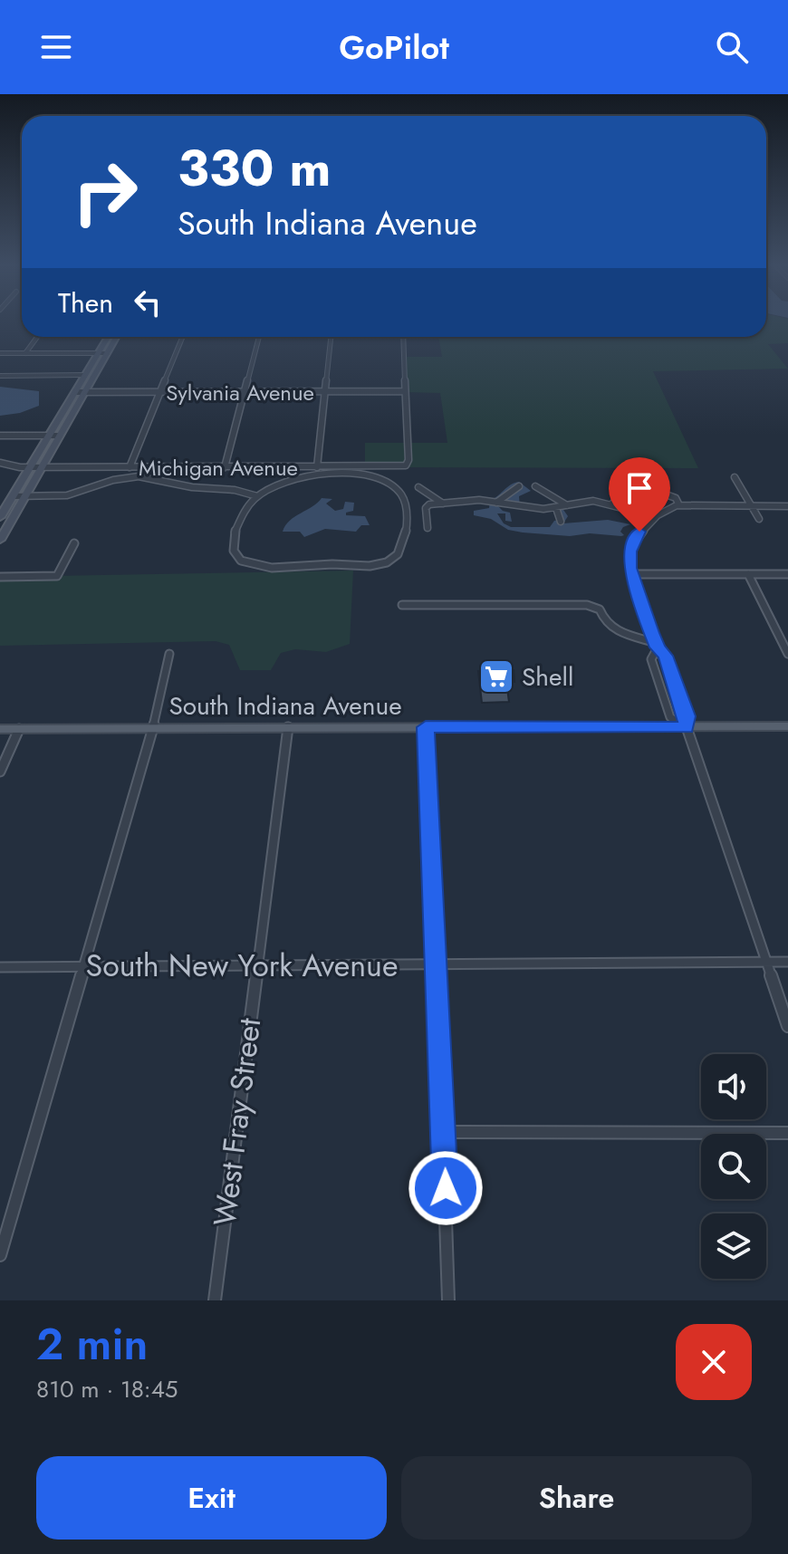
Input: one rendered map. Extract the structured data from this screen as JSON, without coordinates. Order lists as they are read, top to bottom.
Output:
{
  "streets": {
    "main road": ["South Indiana Avenue"],
    "street": [
      "Sylvania Avenue",
      "Michigan Avenue",
      "South New York Avenue",
      "West Fray Street"
    ]
  },
  "crossings": [
    ["Sylvania Avenue", "Michigan Avenue"],
    ["South Indiana Avenue", "West Fray Street"],
    ["South New York Avenue", "West Fray Street"]
  ],
  "places": {
    "supermarket": ["Shell"]
  },
  "page": {
    "header": "GoPilot",
    "turn": ["330 m", "South Indiana Avenue"],
    "then": "Then",
    "heading": ["2 min", "810 m · 18:45"],
    "buttons": ["Exit", "Share"]
  }
}
